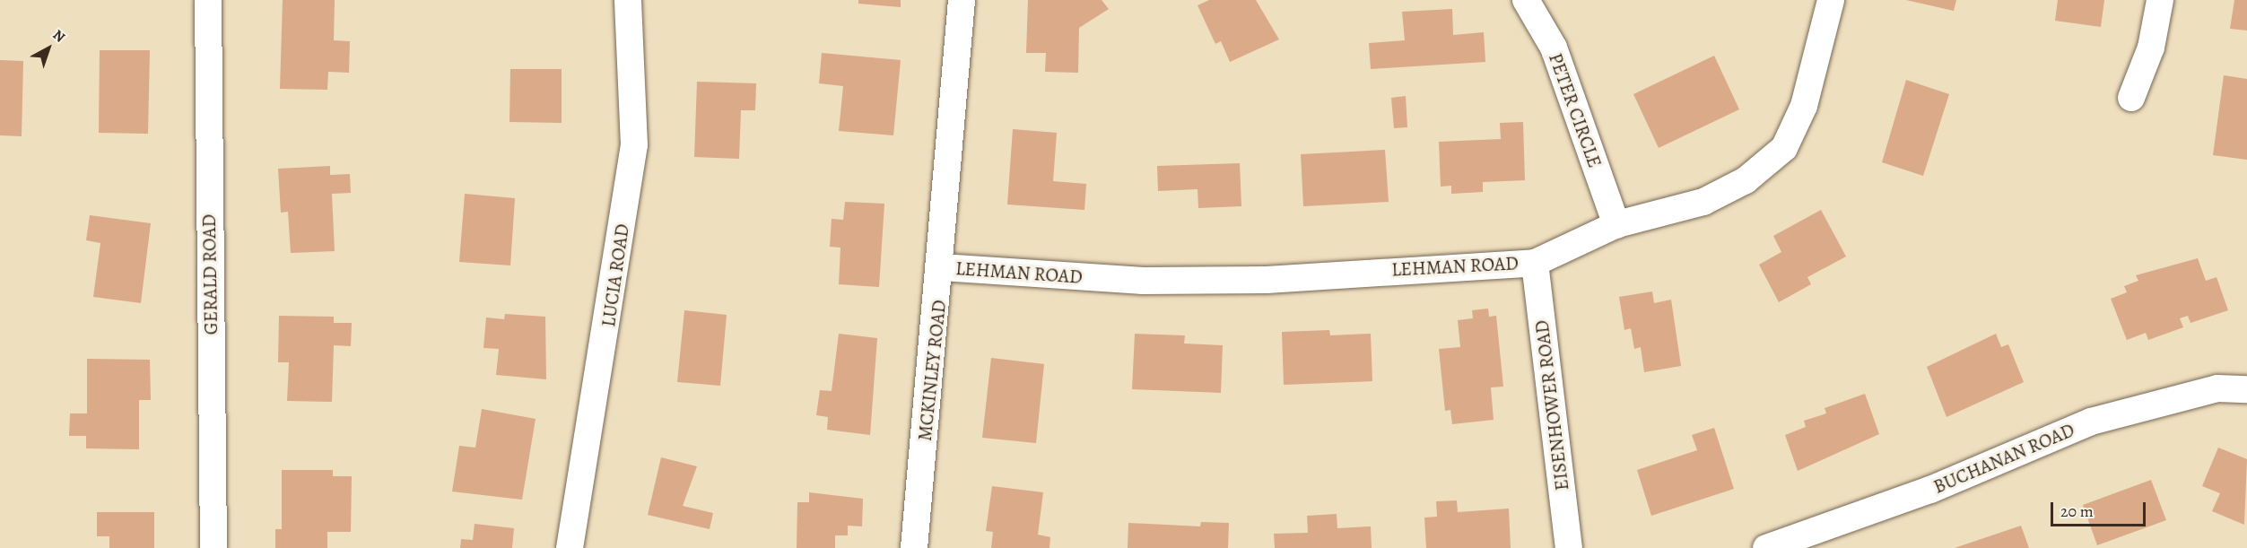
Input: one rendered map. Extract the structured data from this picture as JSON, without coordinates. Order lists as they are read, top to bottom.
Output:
{
  "streets": {
    "street": [
      "PETER CIRCLE",
      "LEHMAN ROAD",
      "GERALD ROAD",
      "LUCIA ROAD",
      "MCKINLEY ROAD",
      "EISENHOWER ROAD",
      "BUCHANAN ROAD"
    ]
  },
  "crossings": [
    ["PETER CIRCLE", "LEHMAN ROAD"],
    ["LEHMAN ROAD", "MCKINLEY ROAD"],
    ["LEHMAN ROAD", "EISENHOWER ROAD"]
  ],
  "scale_bar": "20 m",
  "north": "top right"
}
